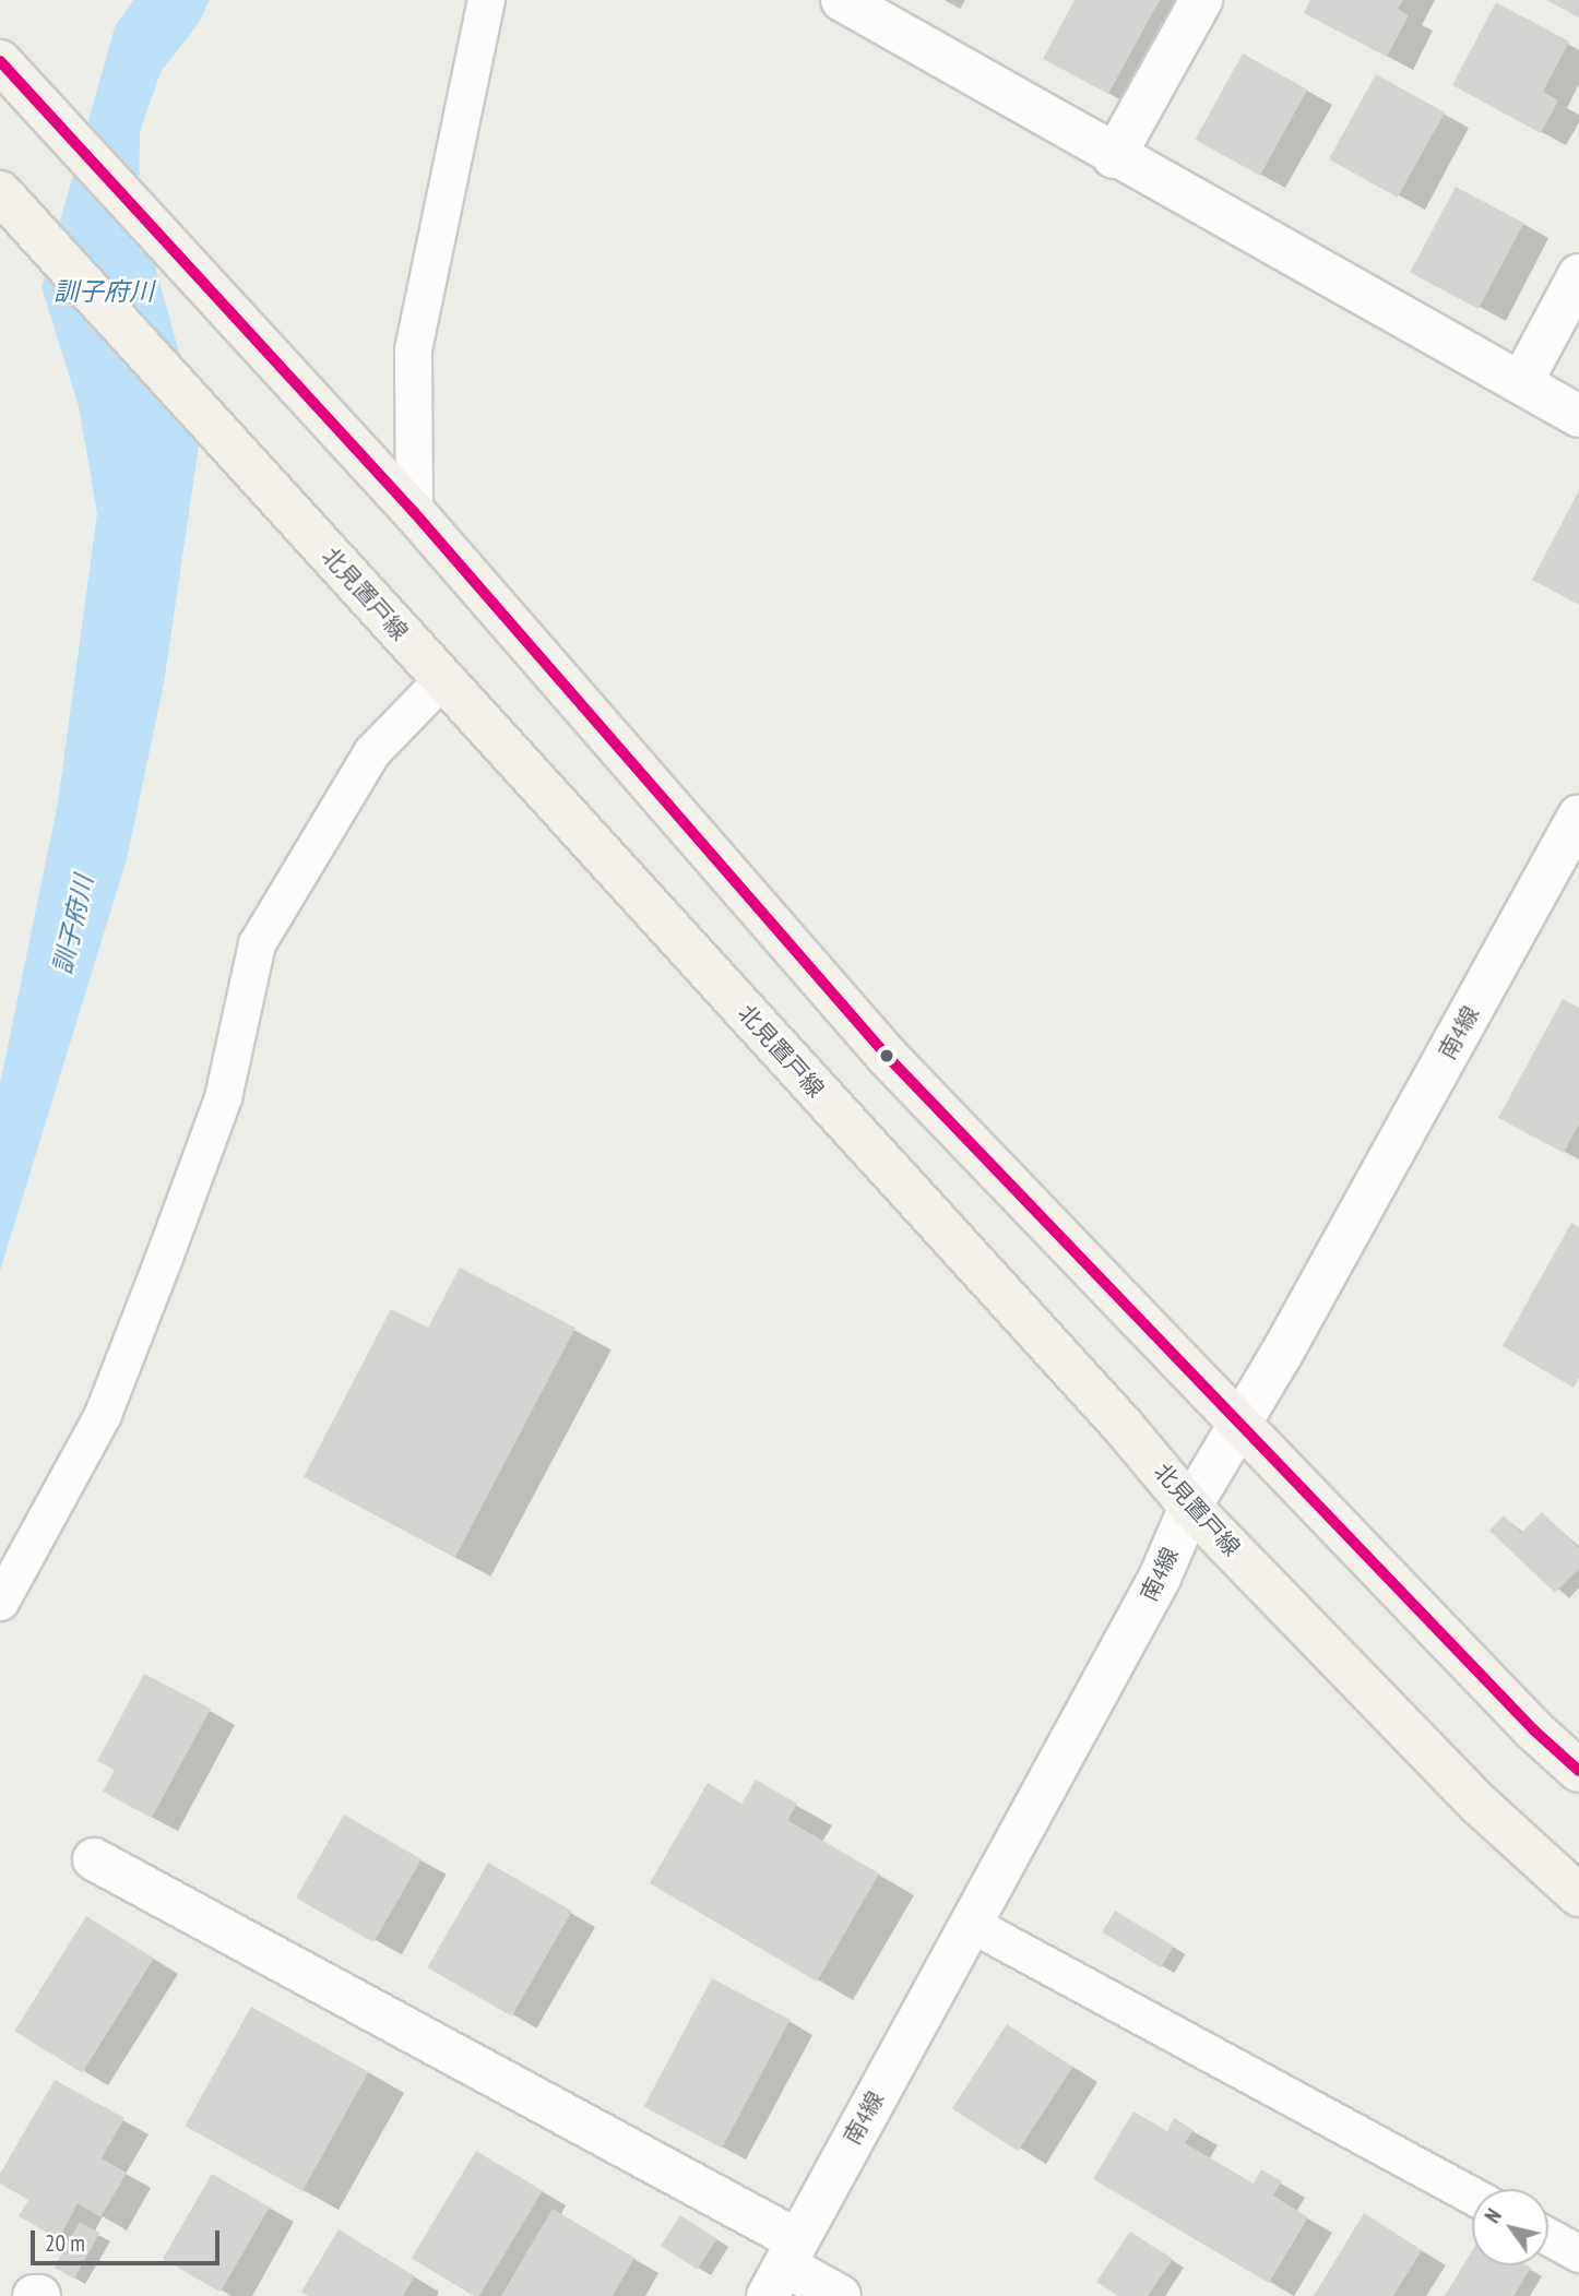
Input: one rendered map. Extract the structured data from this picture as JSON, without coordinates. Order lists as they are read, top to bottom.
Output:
{
  "streets": {
    "main road": ["北見置戸線"],
    "street": ["南4線"]
  },
  "crossings": [
    ["北見置戸線", "南4線"]
  ],
  "water": ["訓子府川"],
  "scale_bar": "20 m",
  "north": "top left"
}
